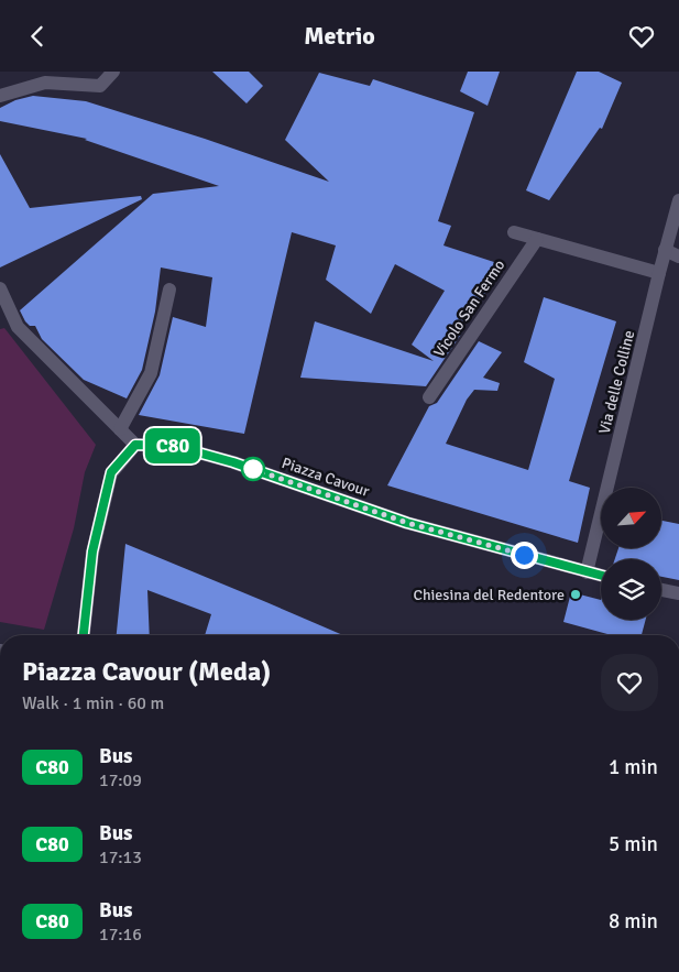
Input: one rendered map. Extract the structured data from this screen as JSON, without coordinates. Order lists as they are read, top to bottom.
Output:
{
  "streets": {
    "street": ["Vicolo San Fermo", "Via delle Colline", "Piazza Cavour"]
  },
  "crossings": [
    ["Via delle Colline", "Piazza Cavour"]
  ],
  "places": ["Chiesina del Redentore"],
  "lines": ["bus line C80"],
  "north": "top right",
  "page": {
    "header": "Metrio",
    "on_map": "C80",
    "heading": ["Piazza Cavour (Meda)", "Walk · 1 min · 60 m"],
    "list": [
      {
        "mark": "C80",
        "name": "Bus",
        "note": "17:09",
        "value": "1 min"
      },
      {
        "mark": "C80",
        "name": "Bus",
        "note": "17:13",
        "value": "5 min"
      },
      {
        "mark": "C80",
        "name": "Bus",
        "note": "17:16",
        "value": "8 min"
      }
    ]
  }
}
